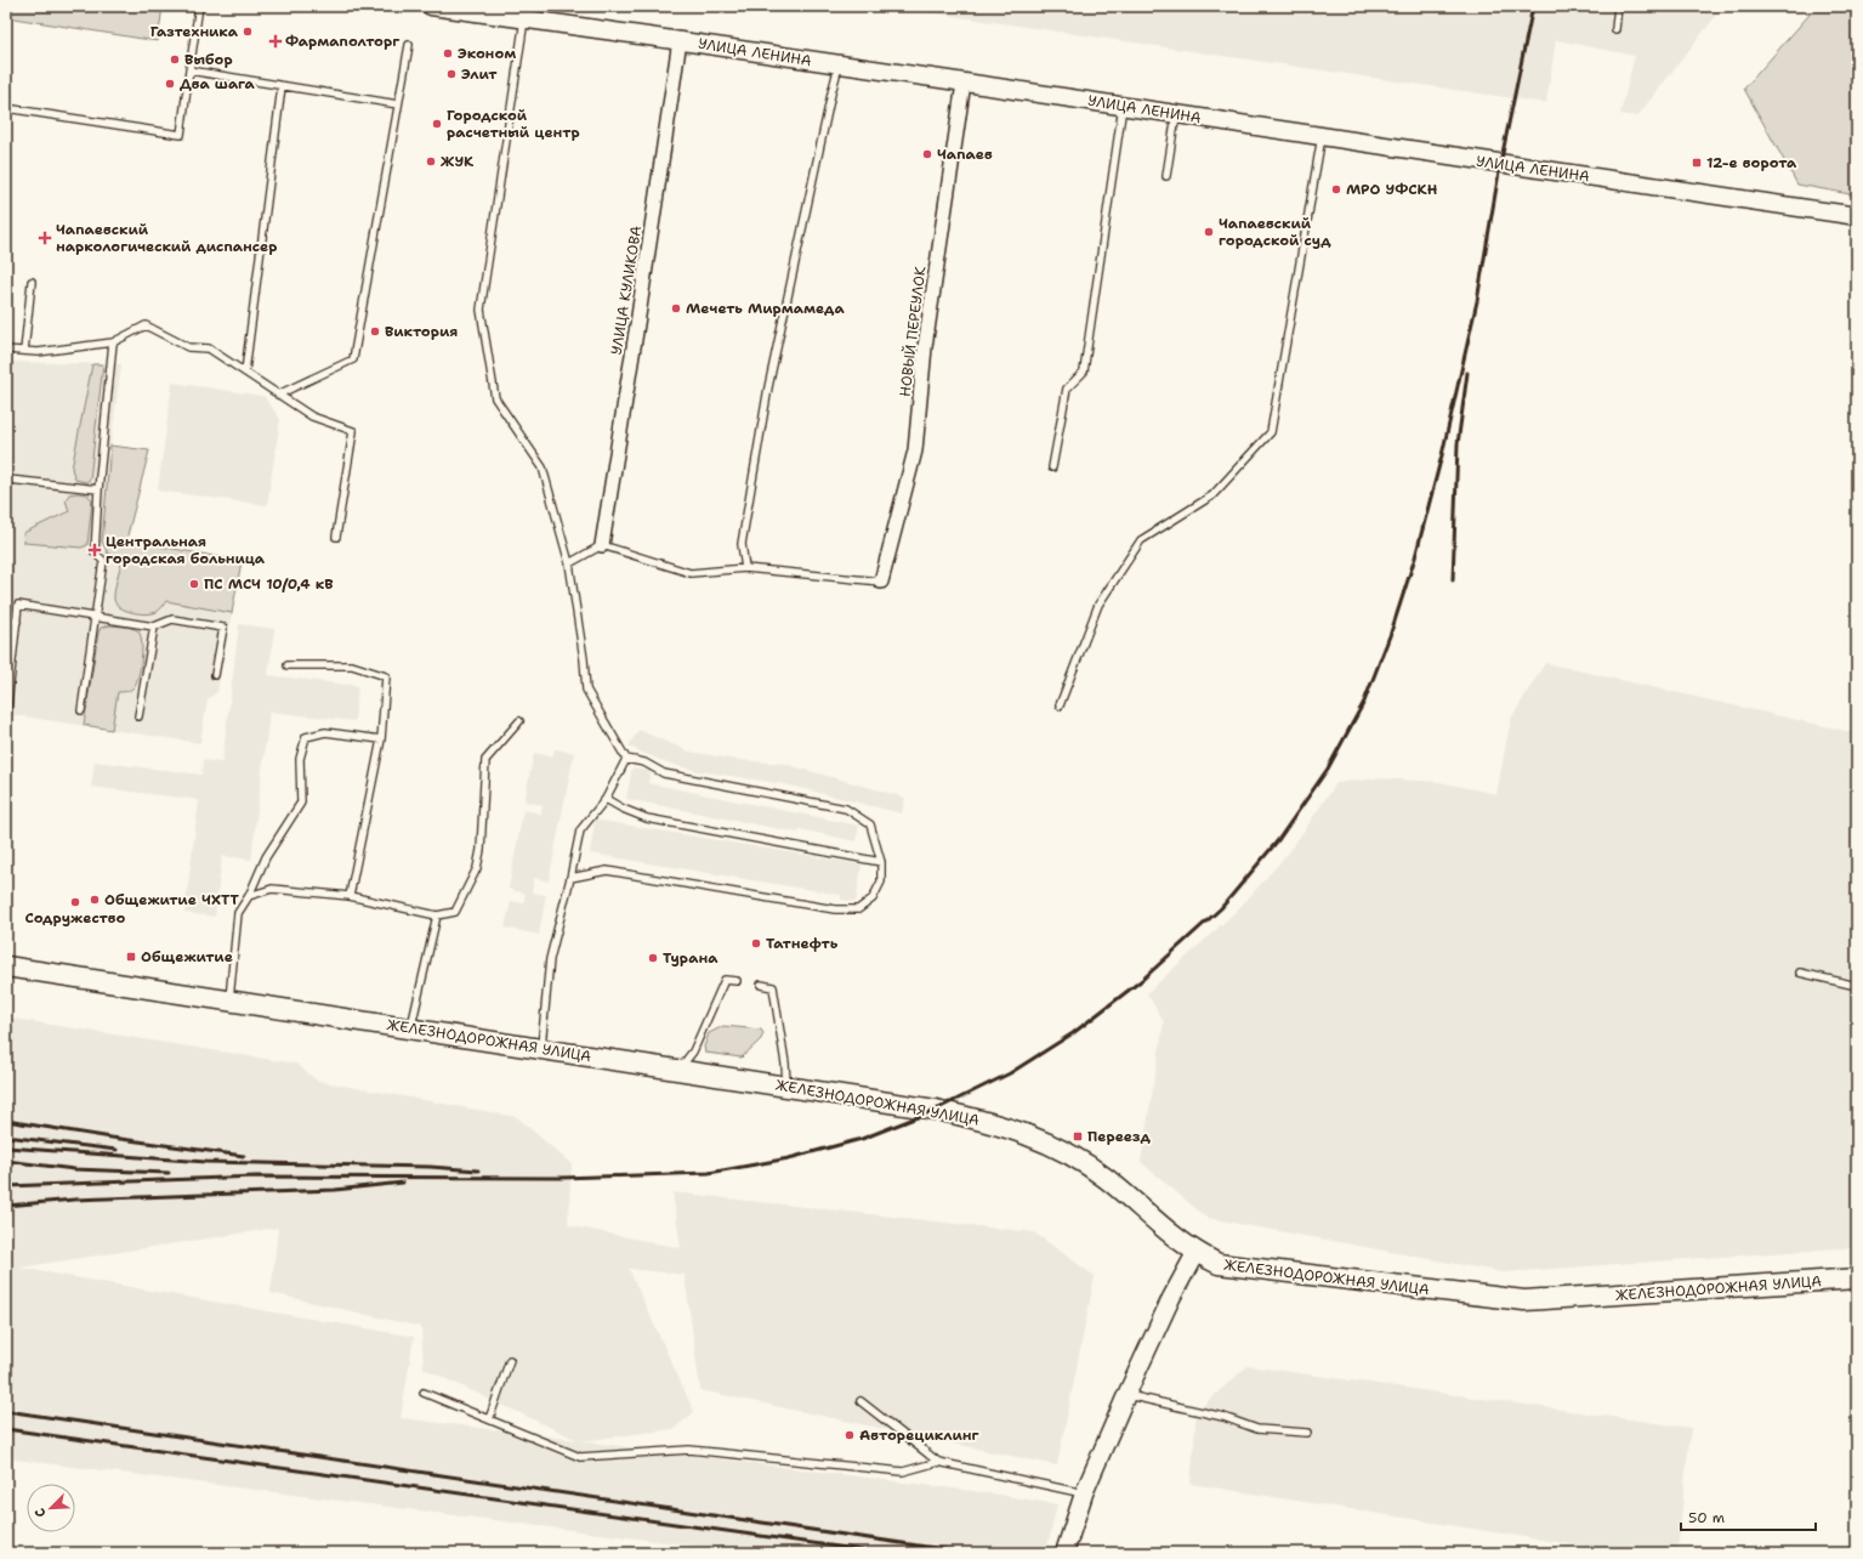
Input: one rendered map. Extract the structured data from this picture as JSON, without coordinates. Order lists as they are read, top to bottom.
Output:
{
  "streets": {
    "main road": ["ЖЕЛЕЗНОДОРОЖНАЯ УЛИЦА"],
    "street": ["УЛИЦА ЛЕНИНА", "УЛИЦА КУЛИКОВА", "НОВЫЙ ПЕРЕУЛОК"]
  },
  "crossings": [
    ["УЛИЦА ЛЕНИНА", "УЛИЦА КУЛИКОВА"],
    ["УЛИЦА ЛЕНИНА", "НОВЫЙ ПЕРЕУЛОК"]
  ],
  "places": {
    "other": [
      "Газтехника",
      "Эконом",
      "Выбор",
      "Элит",
      "Два шага",
      "Городской расчетный центр",
      "Чапаев",
      "ЖУК",
      "МРО УФСКН",
      "Чапаевский городской суд",
      "Мечеть Мирмамеда",
      "Виктория",
      "ПС МСЧ 10/0,4 кВ",
      "Общежитие ЧХТТ",
      "Содружество",
      "Татнефть",
      "Турана",
      "Авторециклинг"
    ],
    "health": ["Фармаполторг", "Чапаевский наркологический диспансер", "Центральная городская больница"],
    "transit": ["12-е ворота", "Общежитие", "Переезд"]
  },
  "scale_bar": "50 m",
  "north": "bottom left"
}
